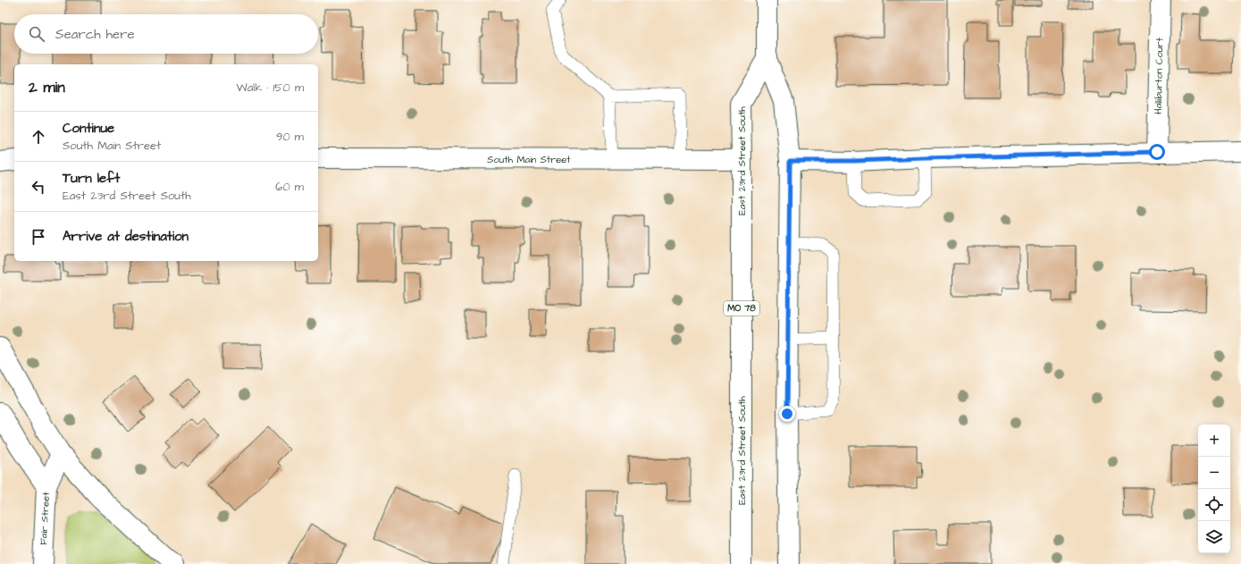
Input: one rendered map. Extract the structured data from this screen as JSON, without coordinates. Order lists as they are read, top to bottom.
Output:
{
  "streets": {
    "street": [
      "Halliburton Court",
      "South Main Street",
      "East 23rd Street South",
      "MO 78",
      "Fair Street"
    ]
  },
  "crossings": [
    ["South Main Street", "East 23rd Street South"]
  ],
  "page": {
    "search": "Search here",
    "heading": ["2 min", "Walk · 150 m"],
    "list": [
      ["Continue", "South Main Street", "90 m"],
      ["Turn left", "East 23rd Street South", "60 m"],
      "Arrive at destination"
    ],
    "map_buttons": ["+", "−"]
  }
}
